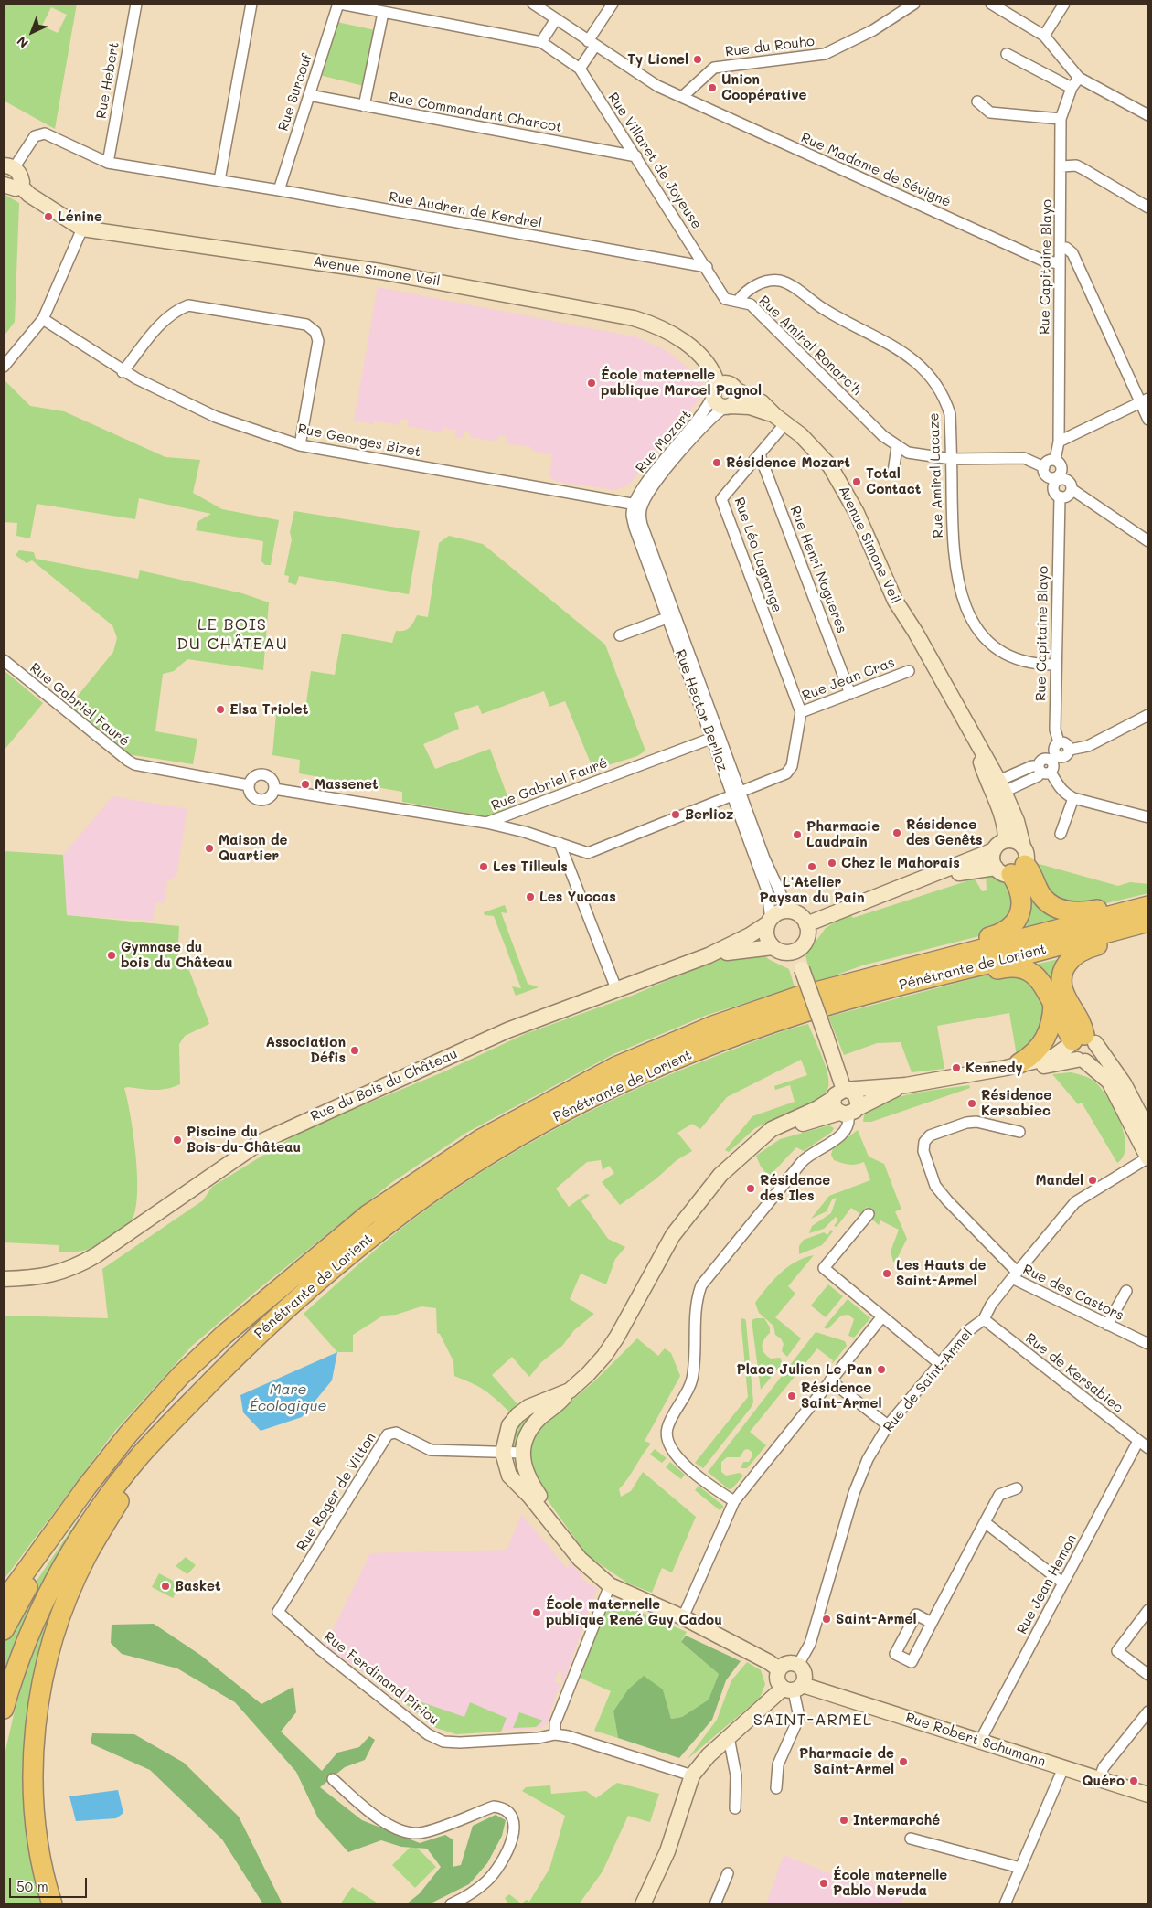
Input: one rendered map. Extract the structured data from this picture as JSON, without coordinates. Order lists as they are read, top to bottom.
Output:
{
  "streets": {
    "highway": ["Pénétrante de Lorient"],
    "street": [
      "Rue du Rouho",
      "Rue Hebert",
      "Rue Surcouf",
      "Rue Commandant Charcot",
      "Rue Villaret de Joyeuse",
      "Rue Madame de Sévigné",
      "Rue Audren de Kerdrel",
      "Rue Capitaine Blayo",
      "Avenue Simone Veil",
      "Rue Amiral Ronarc'h",
      "Rue Georges Bizet",
      "Rue Mozart",
      "Rue Amiral Lacaze",
      "Rue Léo Lagrange",
      "Rue Henri Nogueres",
      "Rue Jean Cras",
      "Rue Gabriel Fauré",
      "Rue Hector Berlioz",
      "Rue du Bois du Château",
      "Rue des Castors",
      "Rue de Kersabiec",
      "Rue de Saint-Armel",
      "Rue Roger de Vitton",
      "Rue Jean Hemon",
      "Rue Ferdinand Piriou",
      "Rue Robert Schumann"
    ]
  },
  "crossings": [
    ["Rue du Rouho", "Rue Madame de Sévigné"],
    ["Rue Hebert", "Rue Audren de Kerdrel"],
    ["Rue Surcouf", "Rue Commandant Charcot"],
    ["Rue Surcouf", "Rue Villaret de Joyeuse"],
    ["Rue Surcouf", "Rue Audren de Kerdrel"],
    ["Rue Commandant Charcot", "Rue Villaret de Joyeuse"],
    ["Rue Villaret de Joyeuse", "Rue Audren de Kerdrel"],
    ["Rue Villaret de Joyeuse", "Rue Amiral Ronarc'h"],
    ["Rue Madame de Sévigné", "Rue Capitaine Blayo"],
    ["Rue Audren de Kerdrel", "Rue Amiral Ronarc'h"],
    ["Rue Capitaine Blayo", "Rue Amiral Lacaze"],
    ["Avenue Simone Veil", "Rue Mozart"],
    ["Avenue Simone Veil", "Rue Léo Lagrange"],
    ["Rue Amiral Ronarc'h", "Rue Amiral Lacaze"],
    ["Rue Georges Bizet", "Rue Mozart"],
    ["Rue Georges Bizet", "Rue Hector Berlioz"],
    ["Rue Mozart", "Rue Hector Berlioz"],
    ["Rue Léo Lagrange", "Rue Henri Nogueres"],
    ["Rue Léo Lagrange", "Rue Jean Cras"],
    ["Rue Henri Nogueres", "Rue Jean Cras"],
    ["Rue Jean Cras", "Rue Gabriel Fauré"],
    ["Rue Jean Cras", "Rue Hector Berlioz"],
    ["Rue Gabriel Fauré", "Rue Hector Berlioz"],
    ["Rue Hector Berlioz", "Rue du Bois du Château"],
    ["Rue des Castors", "Rue de Saint-Armel"],
    ["Rue de Kersabiec", "Rue de Saint-Armel"],
    ["Rue de Kersabiec", "Rue Jean Hemon"],
    ["Rue de Saint-Armel", "Rue Robert Schumann"],
    ["Rue Roger de Vitton", "Rue Ferdinand Piriou"],
    ["Rue Jean Hemon", "Rue Robert Schumann"]
  ],
  "districts": ["LE BOIS DU CHÂTEAU", "SAINT-ARMEL"],
  "water": ["Mare Écologique"],
  "places": [
    "Ty Lionel",
    "Union Coopérative",
    "Lénine",
    "École maternelle publique Marcel Pagnol",
    "Résidence Mozart",
    "Total Contact",
    "Elsa Triolet",
    "Massenet",
    "Berlioz",
    "Résidence des Genêts",
    "Pharmacie Laudrain",
    "Maison de Quartier",
    "Chez le Mahorais",
    "Les Tilleuls",
    "L'Atelier Paysan du Pain",
    "Les Yuccas",
    "Gymnase du bois du Château",
    "Association Défis",
    "Kennedy",
    "Résidence Kersabiec",
    "Piscine du Bois-du-Château",
    "Mandel",
    "Résidence des Iles",
    "Les Hauts de Saint-Armel",
    "Place Julien Le Pan",
    "Résidence Saint-Armel",
    "Basket",
    "École maternelle publique René Guy Cadou",
    "Saint-Armel",
    "Pharmacie de Saint-Armel",
    "Quéro",
    "Intermarché",
    "École maternelle Pablo Neruda"
  ],
  "scale_bar": "50 m",
  "north": "bottom left"
}
